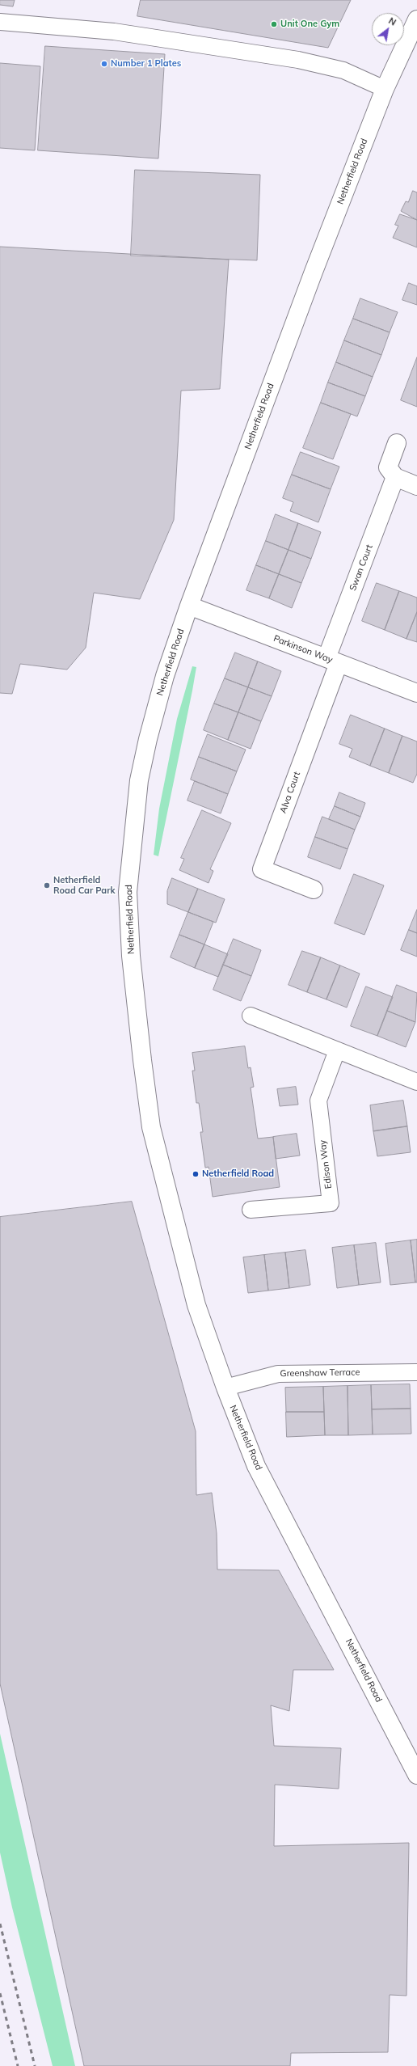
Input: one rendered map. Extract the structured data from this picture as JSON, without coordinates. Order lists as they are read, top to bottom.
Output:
{
  "streets": {
    "street": [
      "Netherfield Road",
      "Swan Court",
      "Parkinson Way",
      "Alva Court"
    ],
    "lane": ["Edison Way", "Greenshaw Terrace"]
  },
  "crossings": [
    ["Netherfield Road", "Parkinson Way"],
    ["Netherfield Road", "Greenshaw Terrace"],
    ["Swan Court", "Parkinson Way"],
    ["Swan Court", "Alva Court"],
    ["Parkinson Way", "Alva Court"]
  ],
  "places": [
    "Unit One Gym",
    "Number 1 Plates",
    "Netherfield Road Car Park",
    "Netherfield Road"
  ],
  "north": "top right"
}
